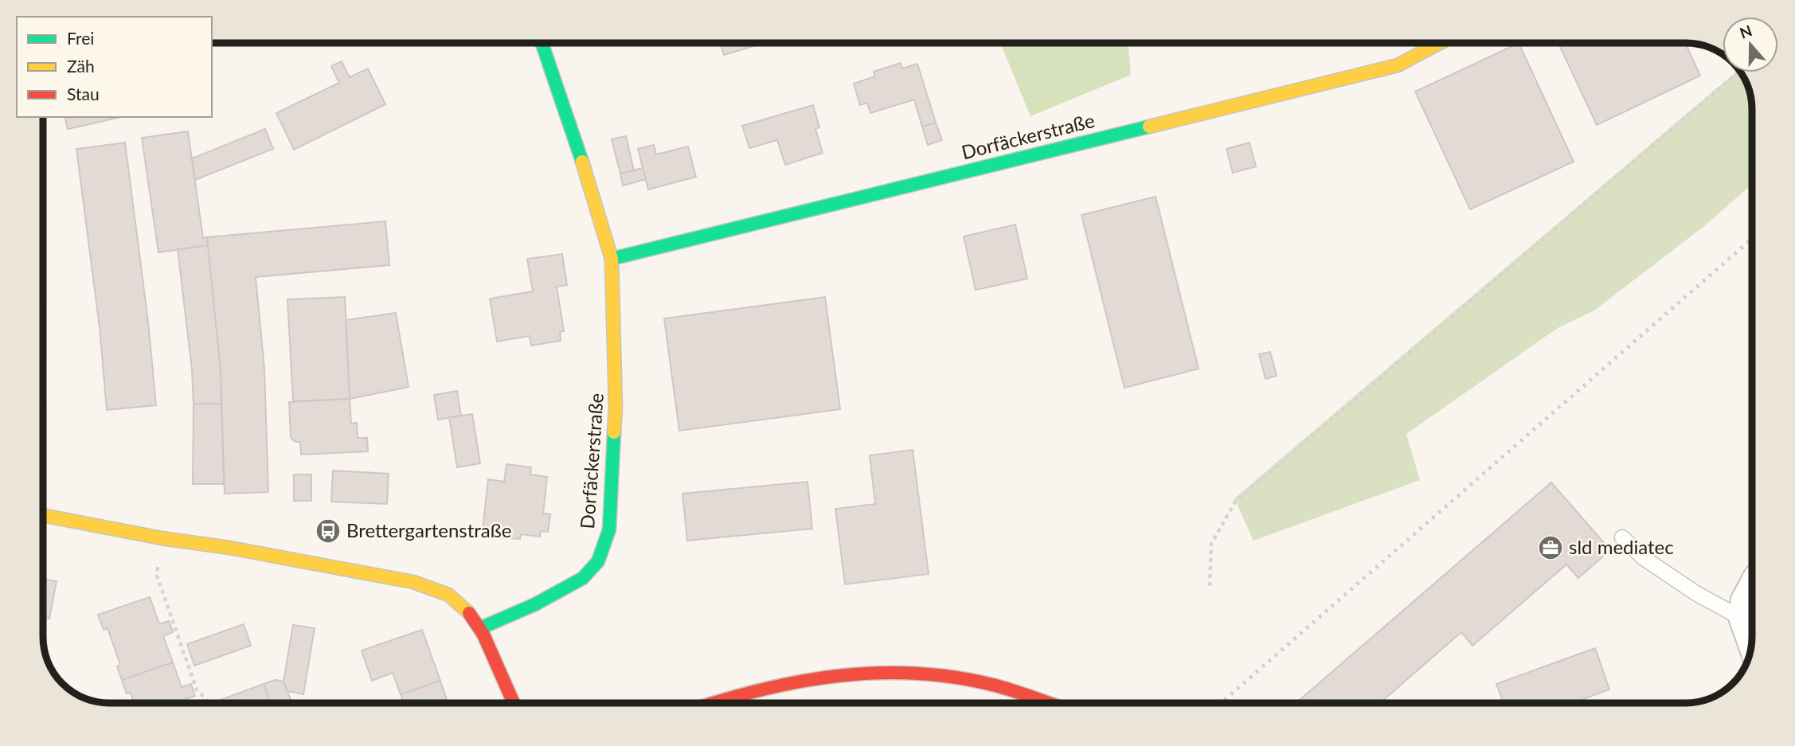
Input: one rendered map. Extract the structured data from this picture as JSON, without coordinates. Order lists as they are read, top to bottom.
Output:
{
  "streets": {
    "street": ["Dorfäckerstraße"]
  },
  "places": {
    "bus stop": ["Brettergartenstraße"],
    "office": ["sld mediatec"]
  },
  "legend": ["Frei", "Zäh", "Stau"],
  "north": "top"
}
